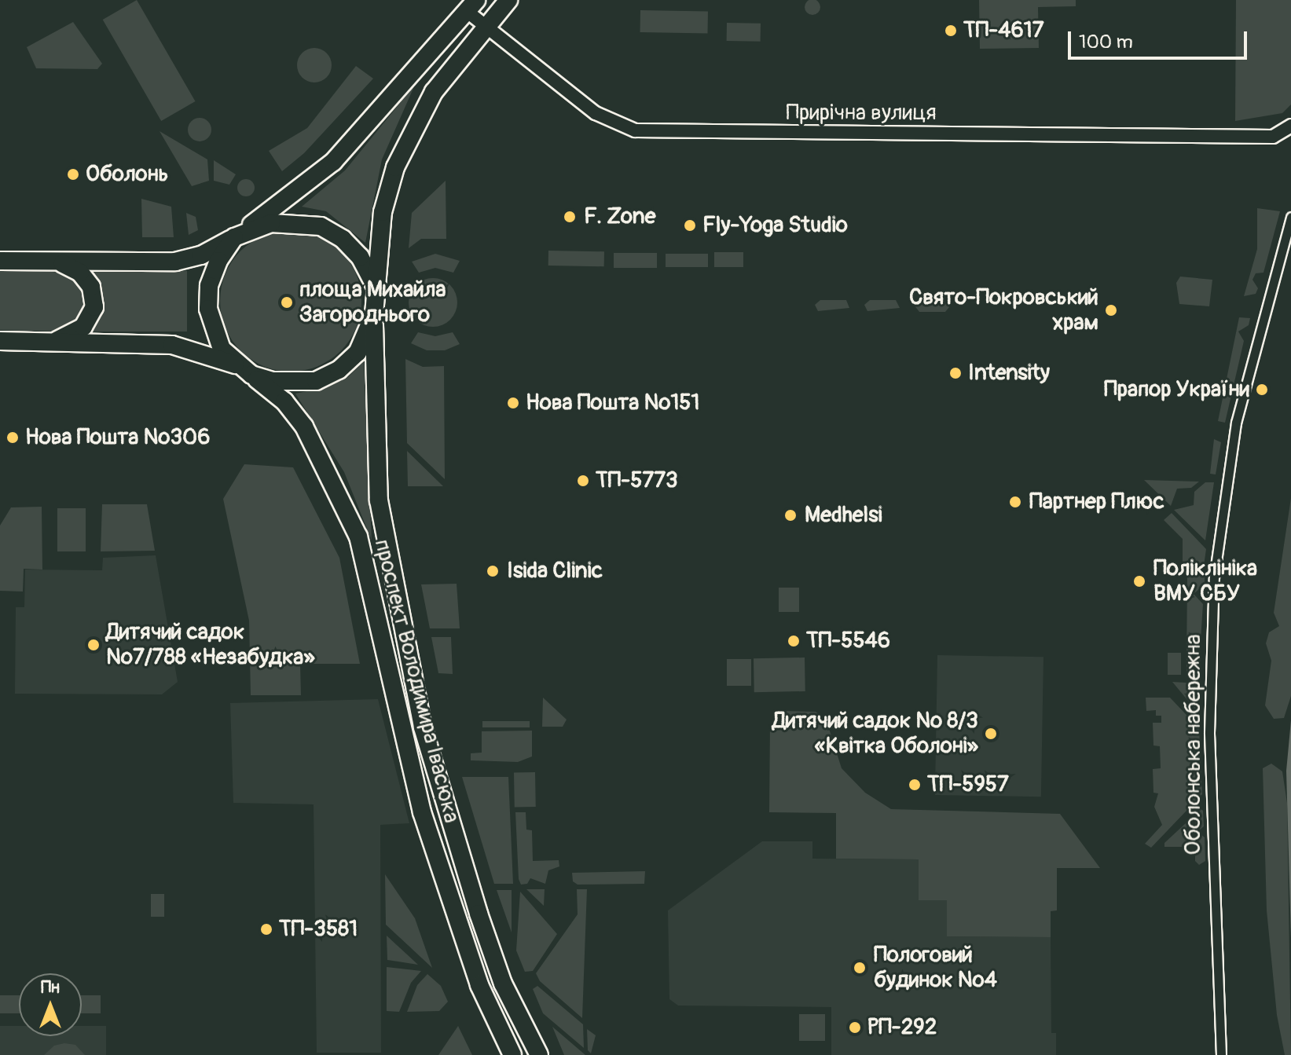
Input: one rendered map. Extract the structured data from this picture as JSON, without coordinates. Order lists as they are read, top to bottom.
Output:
{
  "streets": {
    "main road": ["проспект Володимира Івасюка"],
    "street": ["Прирічна вулиця", "Оболонська набережна"]
  },
  "places": [
    "ТП-4617",
    "Оболонь",
    "F. Zone",
    "Fly-Yoga Studio",
    "площа Михайла Загороднього",
    "Свято-Покровський храм",
    "Intensity",
    "Прапор України",
    "Нова Пошта №151",
    "Нова Пошта №306",
    "ТП-5773",
    "Партнер Плюс",
    "Medhelsi",
    "Isida Clinic",
    "Поліклініка ВМУ СБУ",
    "ТП-5546",
    "Дитячий садок №7/788 «Незабудка»",
    "Дитячий садок № 8/3 «Квітка Оболоні»",
    "ТП-5957",
    "ТП-3581",
    "Пологовий будинок №4",
    "РП-292"
  ],
  "scale_bar": "100 m",
  "north": "top"
}
